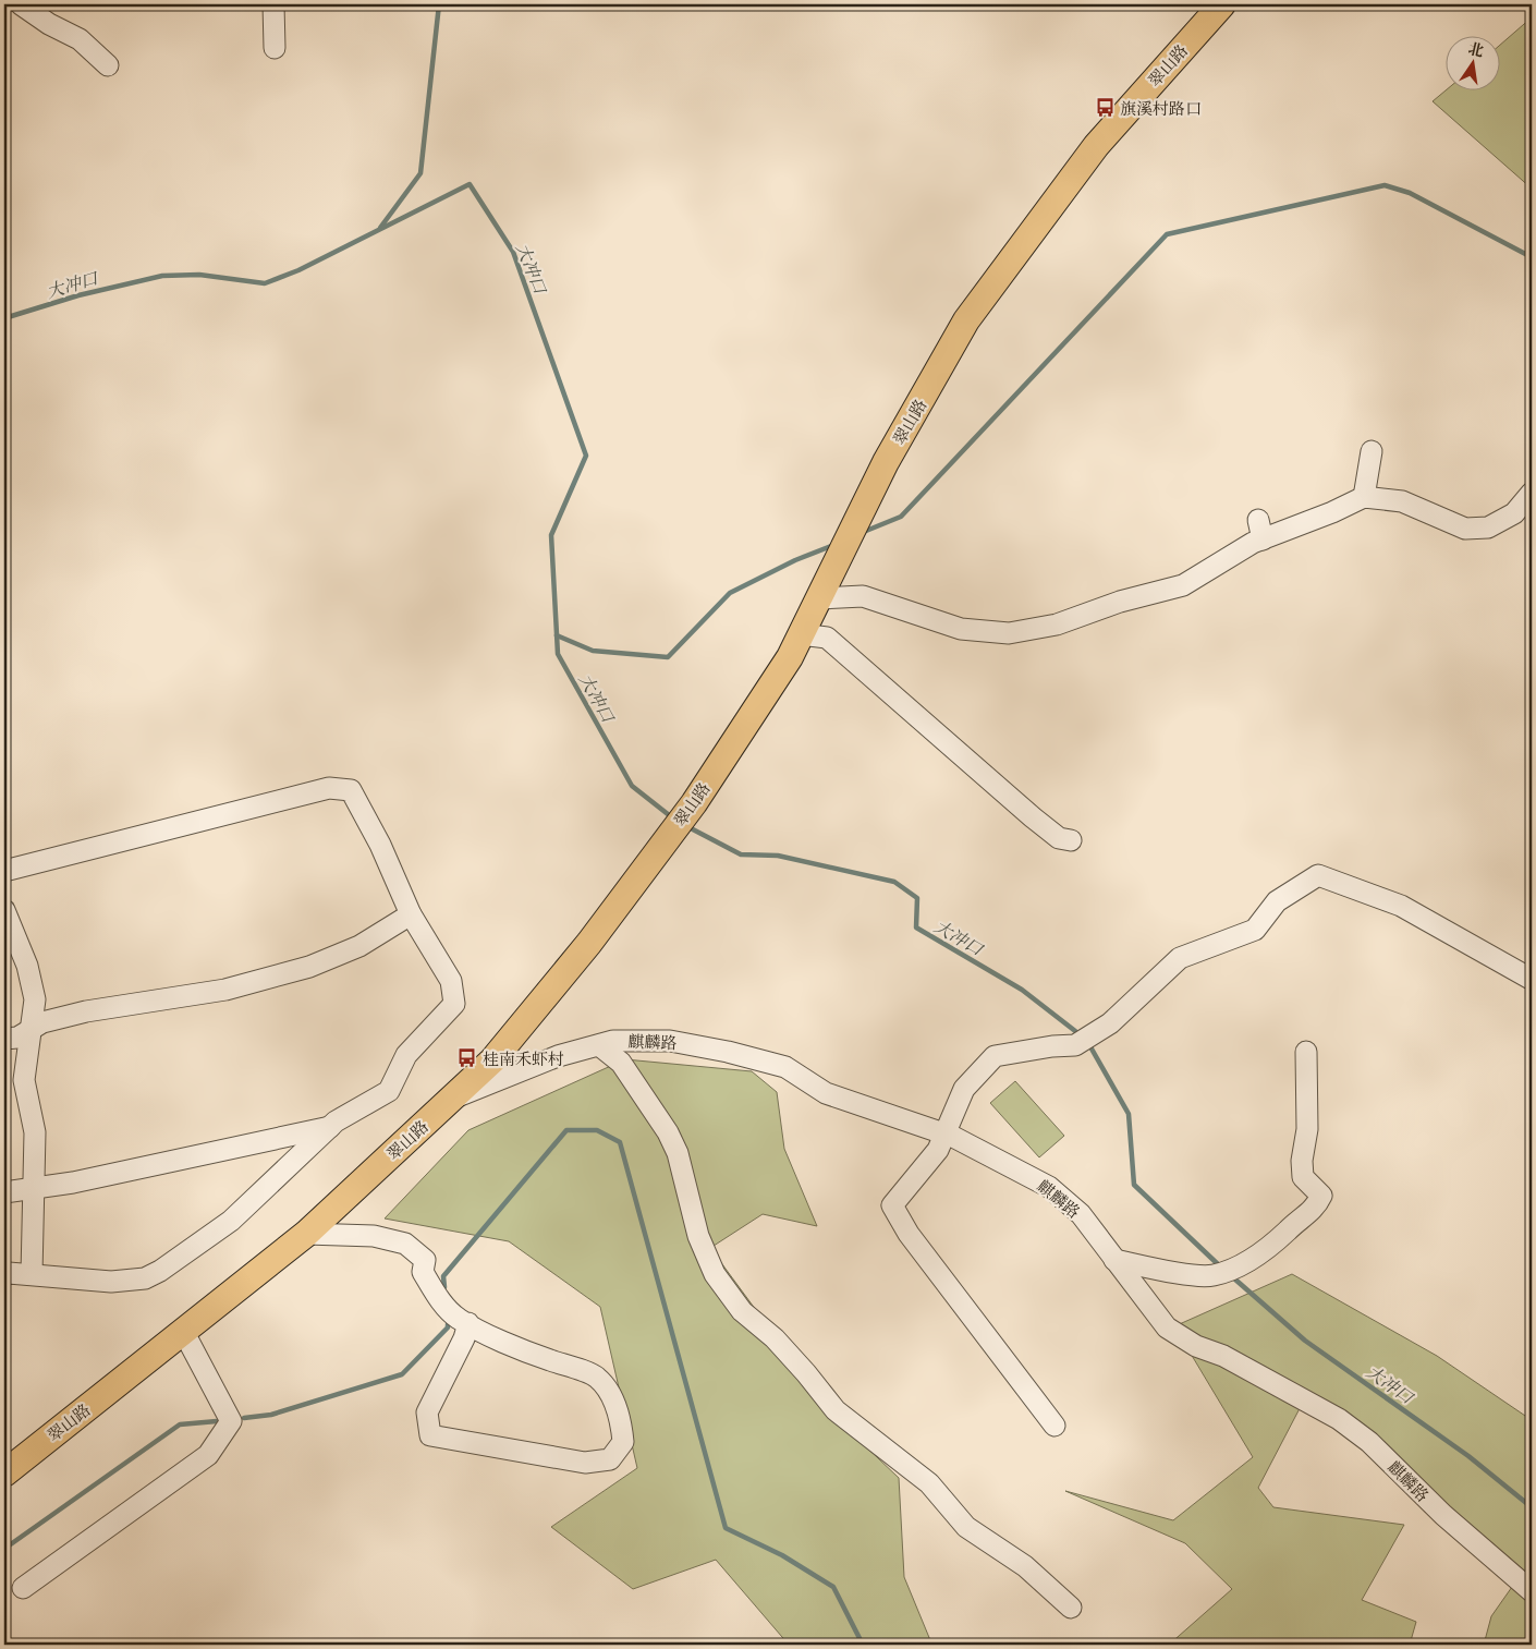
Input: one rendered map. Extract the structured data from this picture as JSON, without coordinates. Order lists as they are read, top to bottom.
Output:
{
  "streets": {
    "main road": ["翠山路"],
    "street": ["麒麟路"]
  },
  "crossings": [
    ["翠山路", "麒麟路"]
  ],
  "water": ["大冲口"],
  "places": {
    "bus stop": ["旗溪村路口", "桂南禾虾村"]
  },
  "north": "top"
}
